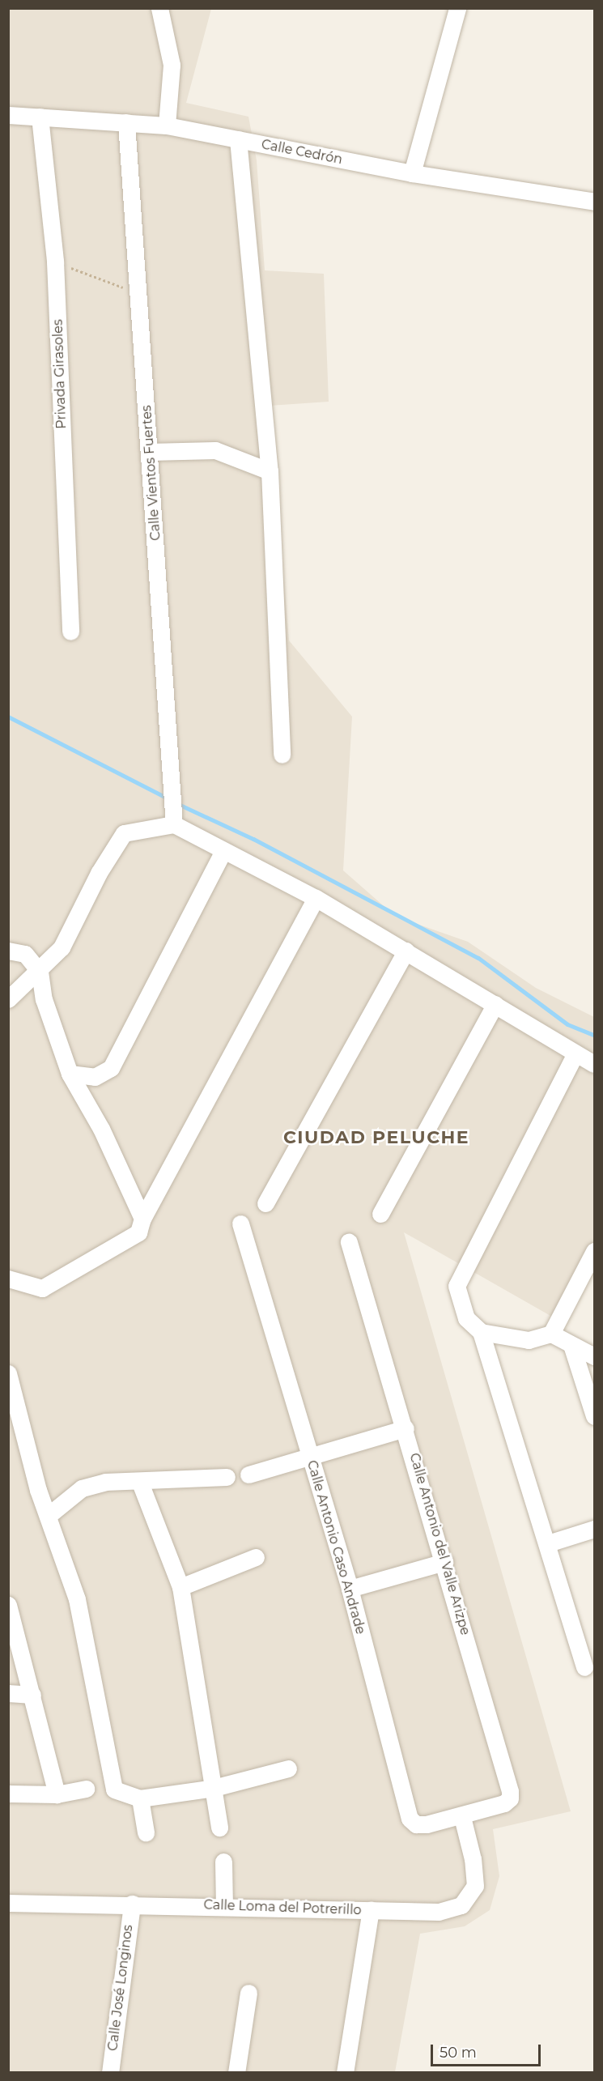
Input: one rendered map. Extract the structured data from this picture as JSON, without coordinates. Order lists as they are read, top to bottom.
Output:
{
  "streets": {
    "street": [
      "Calle Cedrón",
      "Privada Girasoles",
      "Calle Vientos Fuertes",
      "Calle Antonio del Valle Arizpe",
      "Calle Antonio Caso Andrade",
      "Calle Loma del Potrerillo",
      "Calle José Longinos"
    ]
  },
  "crossings": [
    ["Calle Cedrón", "Privada Girasoles"],
    ["Calle Cedrón", "Calle Vientos Fuertes"],
    ["Calle Antonio del Valle Arizpe", "Calle Antonio Caso Andrade"],
    ["Calle Antonio del Valle Arizpe", "Calle Loma del Potrerillo"],
    ["Calle Antonio Caso Andrade", "Calle Loma del Potrerillo"],
    ["Calle Loma del Potrerillo", "Calle José Longinos"]
  ],
  "districts": ["CIUDAD PELUCHE"],
  "scale_bar": "50 m"
}
